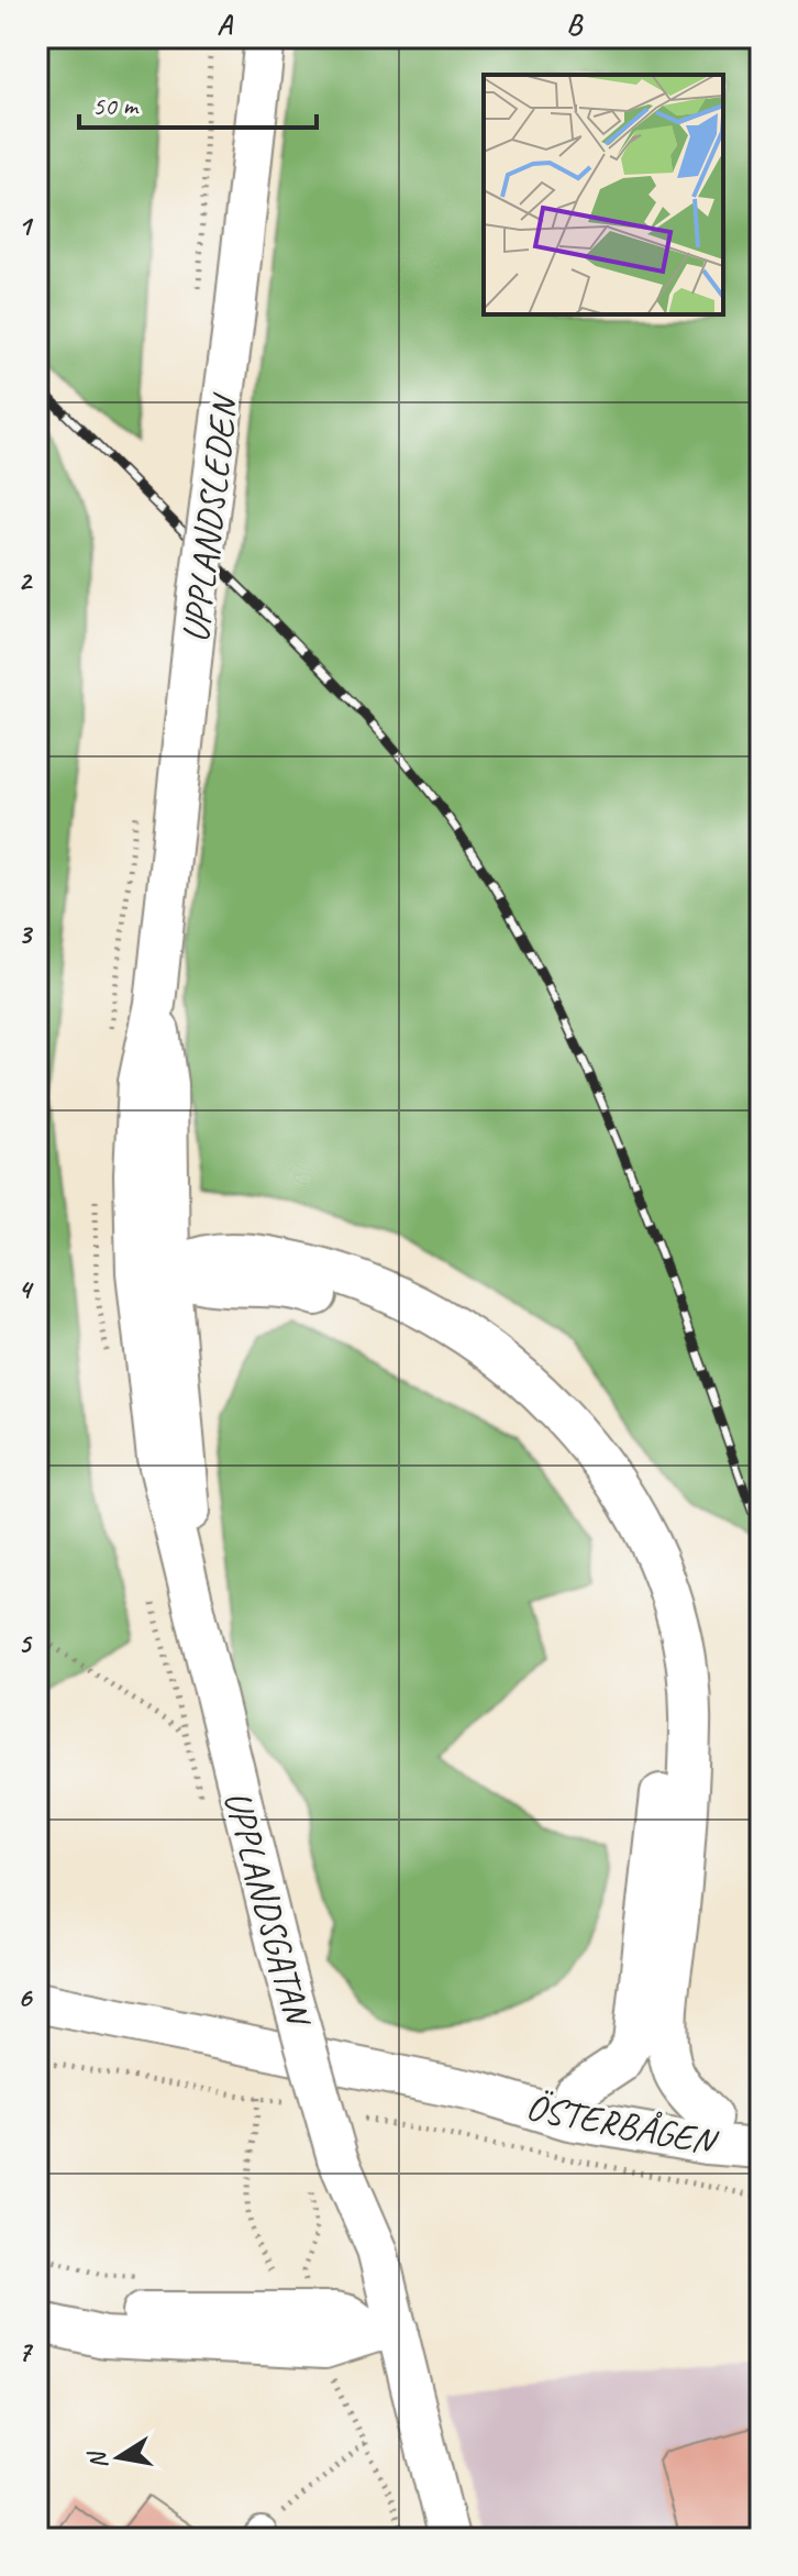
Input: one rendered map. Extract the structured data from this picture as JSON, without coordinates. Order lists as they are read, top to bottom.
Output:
{
  "streets": {
    "main road": ["UPPLANDSLEDEN", "UPPLANDSGATAN", "ÖSTERBÅGEN"]
  },
  "crossings": [
    ["UPPLANDSLEDEN", "UPPLANDSGATAN"]
  ],
  "scale_bar": "50 m",
  "north": "left",
  "grid": {
    "columns": ["A", "B"],
    "rows": [
      "1",
      "2",
      "3",
      "4",
      "5",
      "6",
      "7"
    ]
  }
}
